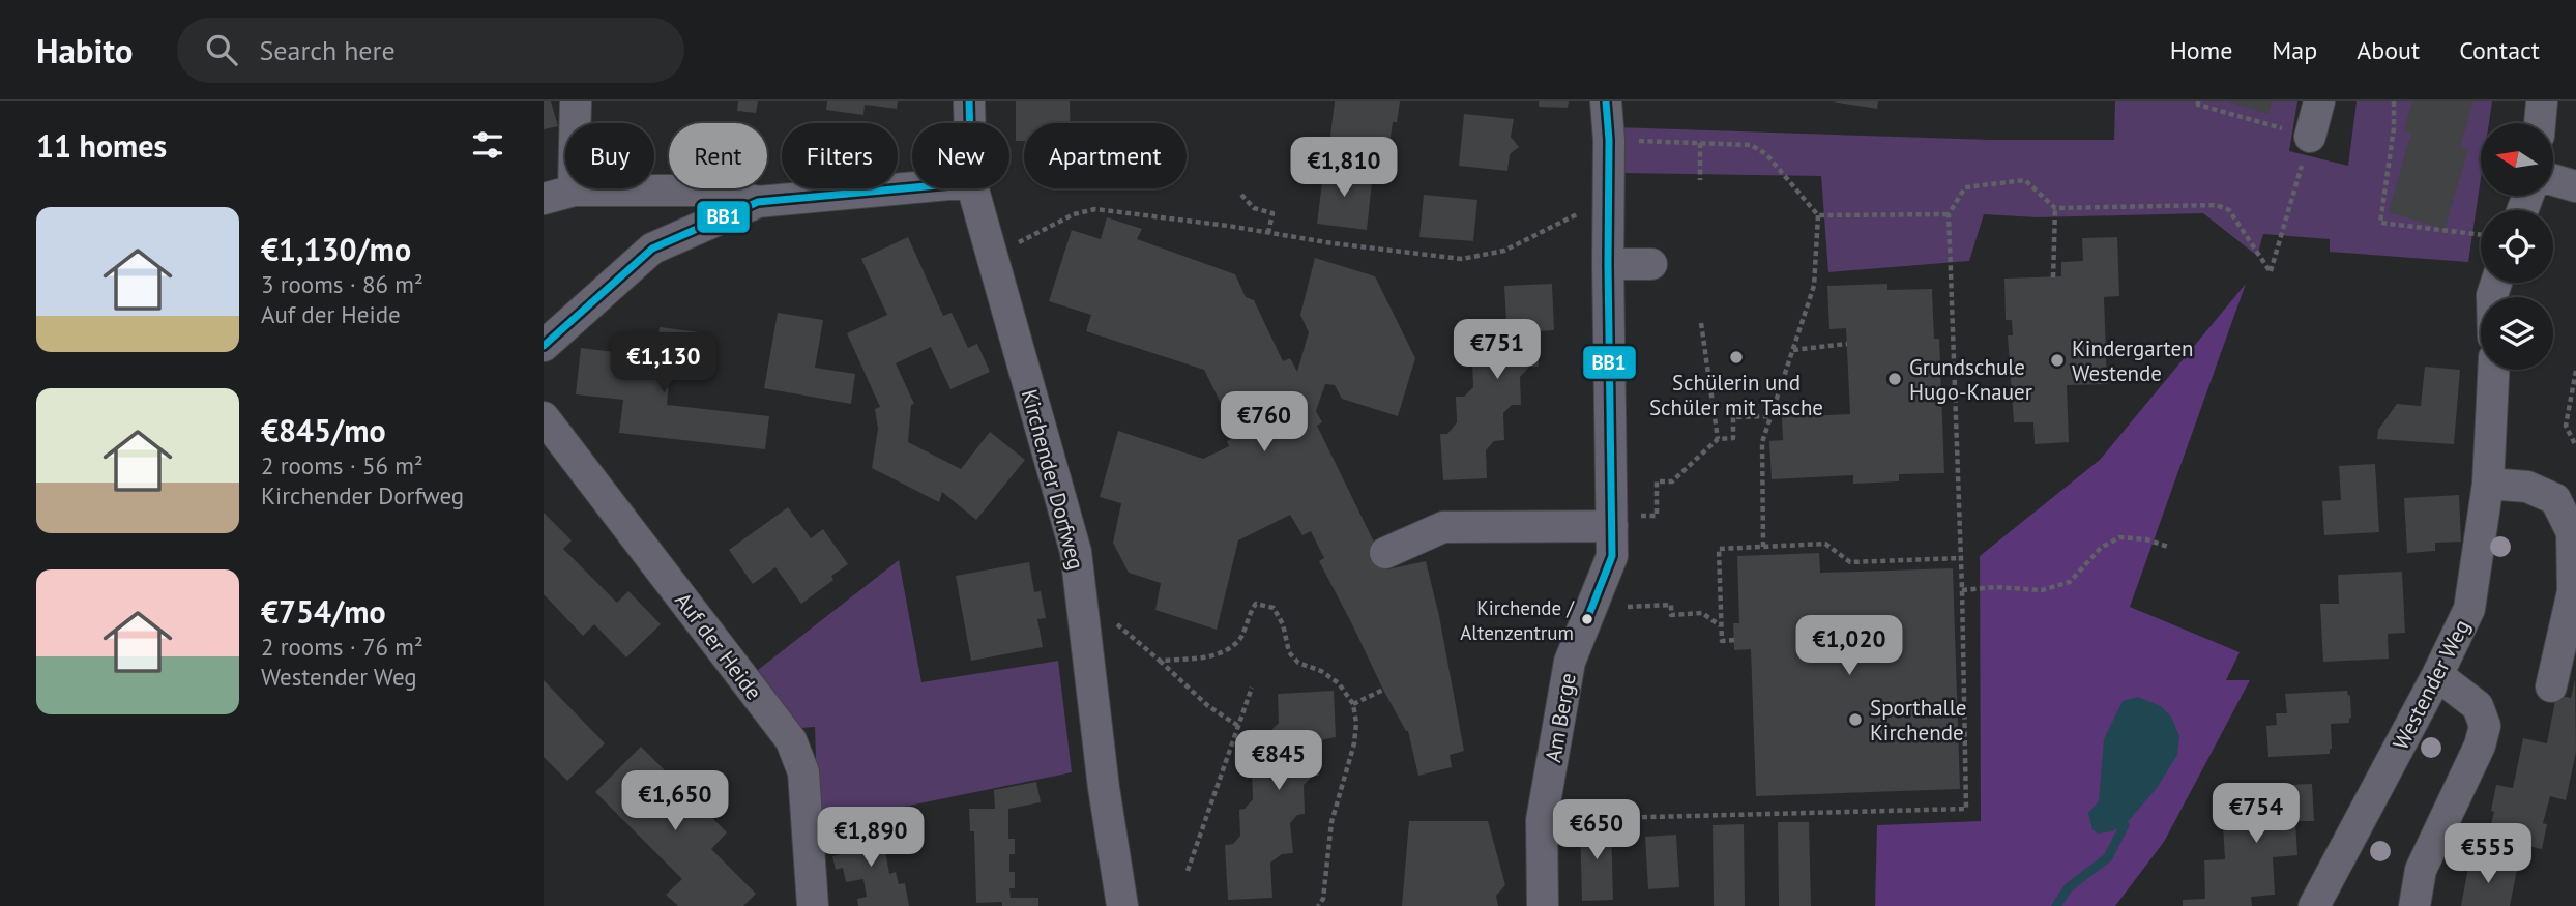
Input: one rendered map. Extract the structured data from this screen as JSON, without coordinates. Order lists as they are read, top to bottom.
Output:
{
  "streets": {
    "street": [
      "Kirchender Dorfweg",
      "Auf der Heide",
      "Westender Weg",
      "Am Berge"
    ]
  },
  "places": [
    "Schülerin und Schüler mit Tasche",
    "Kindergarten Westende",
    "Grundschule Hugo-Knauer",
    "Kirchende / Altenzentrum",
    "Sporthalle Kirchende"
  ],
  "lines": ["transit line BB1"],
  "north": "left",
  "page": {
    "header": "Habito",
    "search": "Search here",
    "nav": [
      "Home",
      "Map",
      "About",
      "Contact"
    ],
    "heading": "11 homes",
    "chip": [
      "Buy",
      "Rent",
      "Filters",
      "New",
      "Apartment"
    ],
    "price": [
      "€1,810",
      "€751",
      "€1,130",
      "€760",
      "€1,020",
      "€845",
      "€1,650",
      "€754",
      "€650",
      "€1,890",
      "€555"
    ],
    "list": [
      {
        "name": "€1,130/mo",
        "note": "3 rooms · 86 m² · Auf der Heide"
      },
      {
        "name": "€845/mo",
        "note": "2 rooms · 56 m² · Kirchender Dorfweg"
      },
      {
        "name": "€754/mo",
        "note": "2 rooms · 76 m² · Westender Weg"
      }
    ]
  }
}
